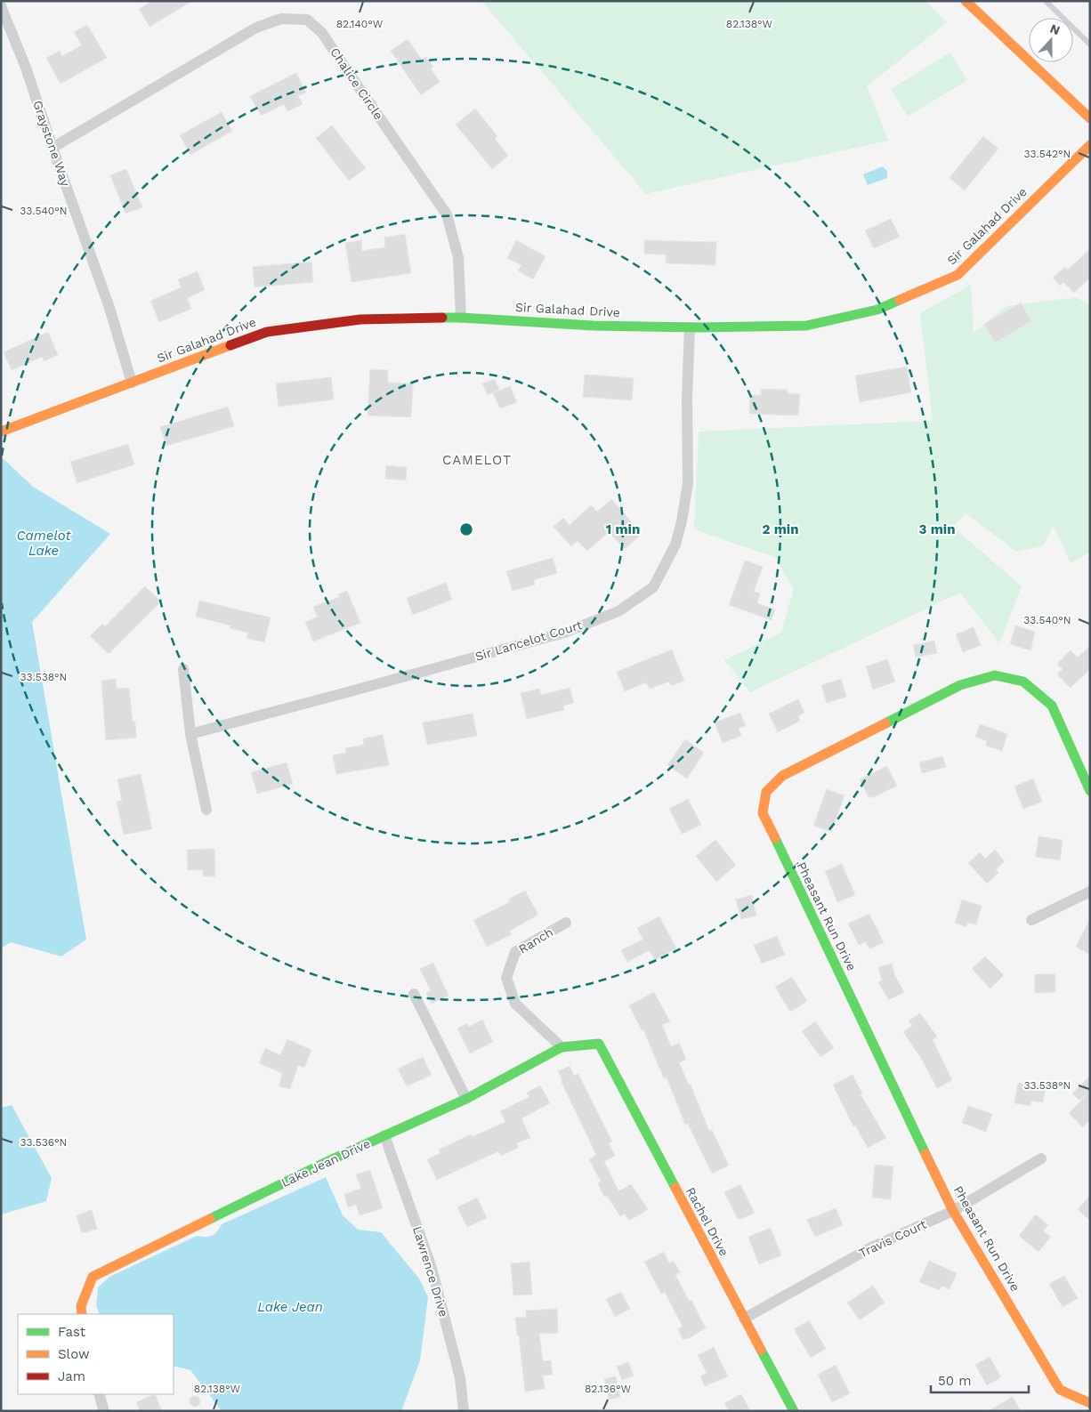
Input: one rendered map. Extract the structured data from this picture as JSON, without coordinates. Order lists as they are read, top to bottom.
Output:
{
  "streets": {
    "street": [
      "Chalice Circle",
      "Graystone Way",
      "Sir Galahad Drive",
      "Sir Lancelot Court",
      "Pheasant Run Drive",
      "Ranch",
      "Lake Jean Drive",
      "Rachel Drive",
      "Travis Court",
      "Lawrence Drive"
    ]
  },
  "crossings": [
    ["Chalice Circle", "Graystone Way"],
    ["Chalice Circle", "Sir Galahad Drive"],
    ["Graystone Way", "Sir Galahad Drive"],
    ["Sir Galahad Drive", "Sir Lancelot Court"],
    ["Pheasant Run Drive", "Travis Court"],
    ["Ranch", "Lake Jean Drive"],
    ["Lake Jean Drive", "Rachel Drive"],
    ["Lake Jean Drive", "Lawrence Drive"],
    ["Rachel Drive", "Travis Court"]
  ],
  "districts": ["CAMELOT"],
  "water": ["Camelot Lake", "Lake Jean"],
  "legend": ["Fast", "Slow", "Jam"],
  "scale_bar": "50 m",
  "north": "top",
  "coordinates": [
    "82.140°W",
    "82.138°W",
    "33.542°N",
    "33.540°N",
    "33.538°N",
    "33.536°N",
    "82.136°W"
  ],
  "rings": ["1 min", "2 min", "3 min"]
}
